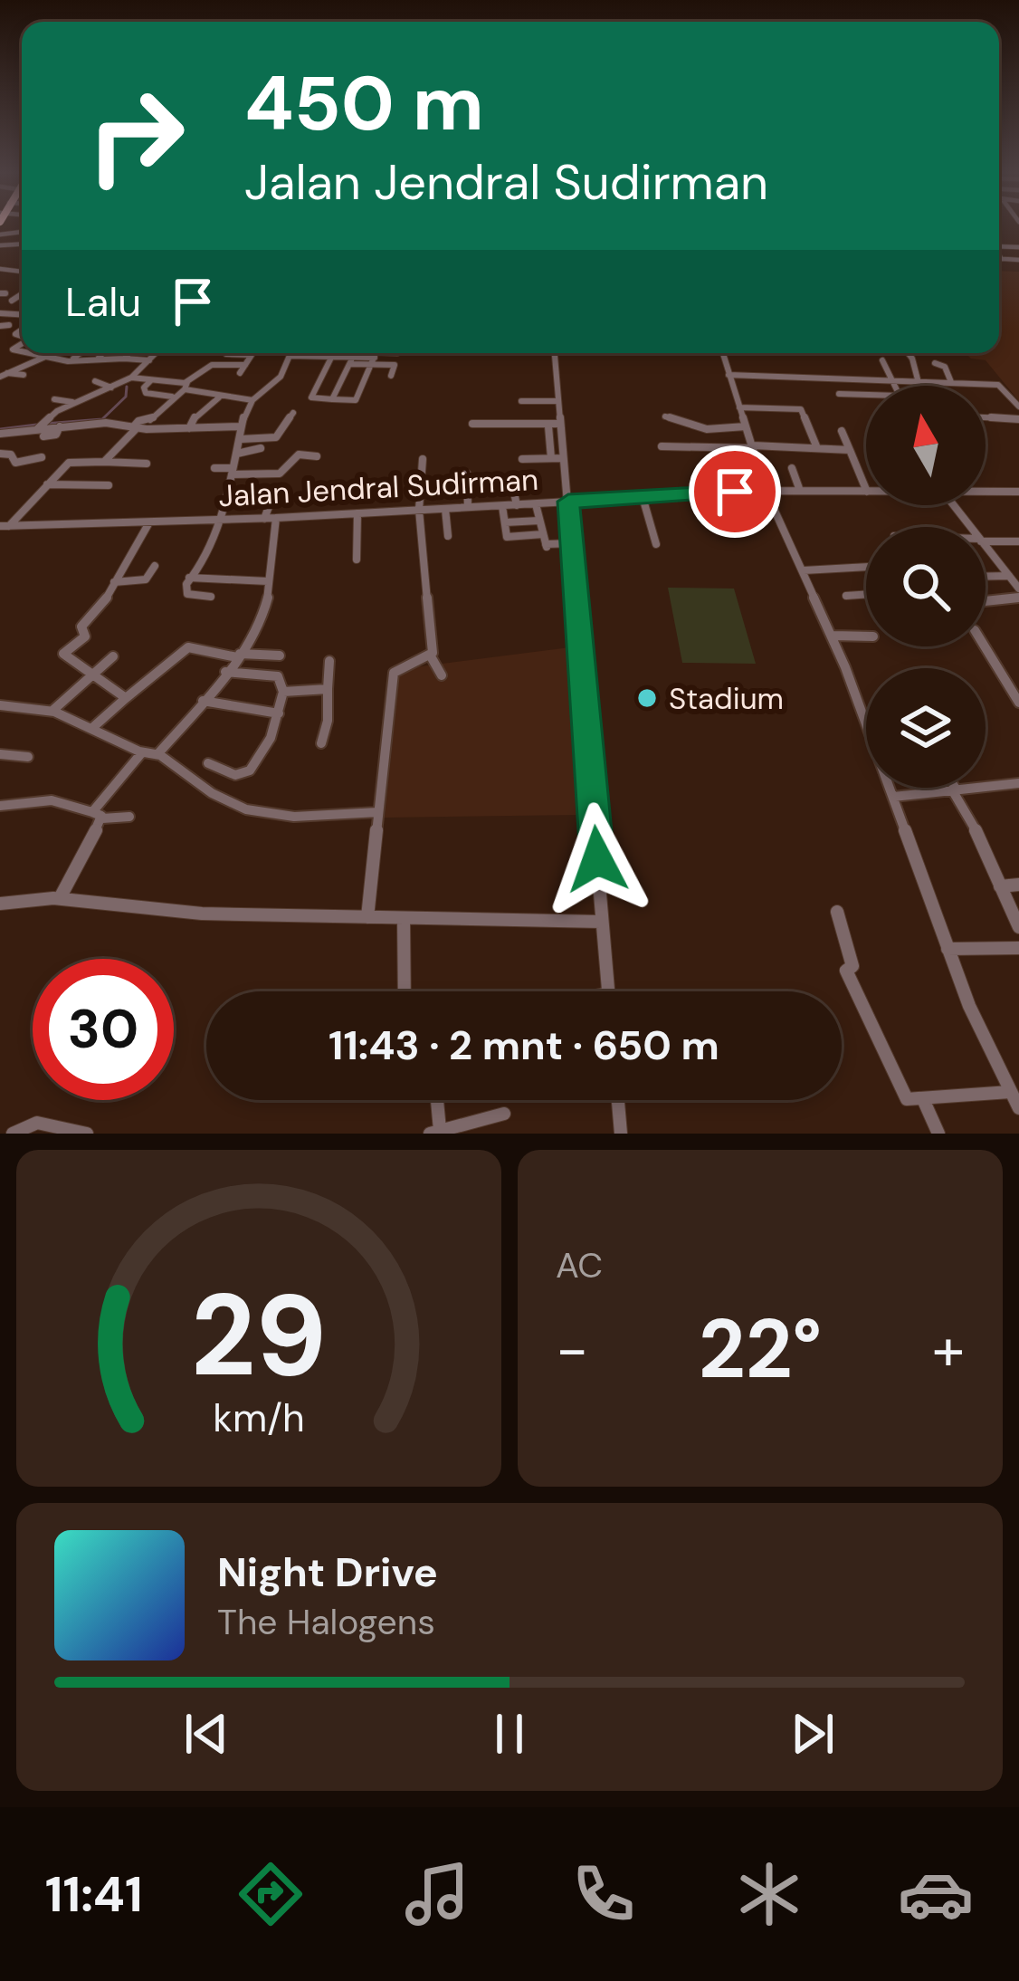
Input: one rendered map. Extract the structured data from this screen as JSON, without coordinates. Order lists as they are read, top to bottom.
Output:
{
  "streets": {
    "street": ["Jalan Jendral Sudirman"]
  },
  "places": ["Stadium"],
  "north": "top",
  "page": {
    "turn": ["450 m", "Jalan Jendral Sudirman"],
    "then": "Lalu",
    "limit": "30",
    "trip": "11:43 · 2 mnt · 650 m",
    "tile": "AC",
    "heat": ["−", "22°", "+"],
    "song": ["Night Drive", "The Halogens"],
    "tabs": "11:41",
    "gauge": ["29", "km/h"]
  }
}
